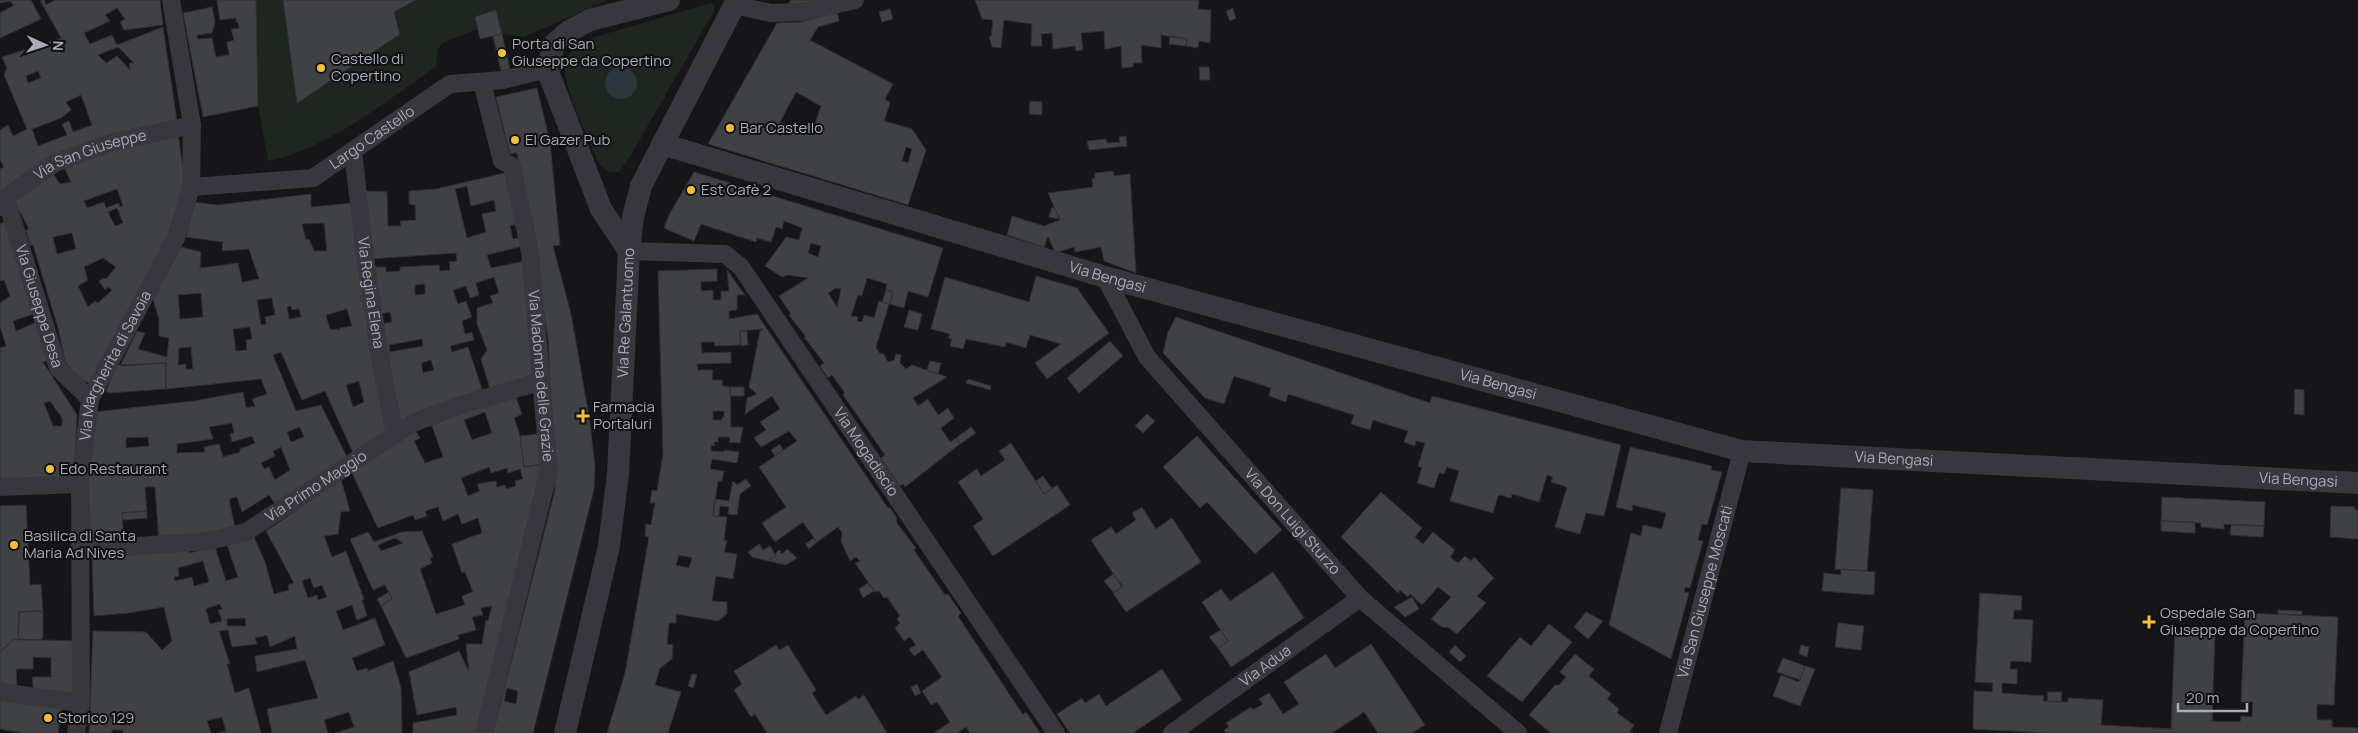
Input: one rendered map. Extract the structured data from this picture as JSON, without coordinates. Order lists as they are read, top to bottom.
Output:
{
  "streets": {
    "street": [
      "Largo Castello",
      "Via San Giuseppe",
      "Via Bengasi",
      "Via Regina Elena",
      "Via Giuseppe Desa",
      "Via Re Galantuomo",
      "Via Margherita di Savoia",
      "Via Madonna delle Grazie",
      "Via Mogadiscio",
      "Via Primo Maggio",
      "Via Don Luigi Sturzo",
      "Via San Giuseppe Moscati",
      "Via Adua"
    ]
  },
  "crossings": [
    ["Largo Castello", "Via Regina Elena"],
    ["Largo Castello", "Via Margherita di Savoia"],
    ["Largo Castello", "Via Madonna delle Grazie"],
    ["Via San Giuseppe", "Via Giuseppe Desa"],
    ["Via San Giuseppe", "Via Margherita di Savoia"],
    ["Via Bengasi", "Via Re Galantuomo"],
    ["Via Bengasi", "Via Don Luigi Sturzo"],
    ["Via Bengasi", "Via San Giuseppe Moscati"],
    ["Via Regina Elena", "Via Primo Maggio"],
    ["Via Giuseppe Desa", "Via Margherita di Savoia"],
    ["Via Re Galantuomo", "Via Mogadiscio"],
    ["Via Margherita di Savoia", "Via Primo Maggio"],
    ["Via Madonna delle Grazie", "Via Primo Maggio"],
    ["Via Don Luigi Sturzo", "Via Adua"]
  ],
  "places": {
    "other": [
      "Porta di San Giuseppe da Copertino",
      "Castello di Copertino",
      "Bar Castello",
      "El Gazer Pub",
      "Est Cafè 2",
      "Edo Restaurant",
      "Basilica di Santa Maria Ad Nives",
      "Storico 129"
    ],
    "health": ["Farmacia Portaluri", "Ospedale San Giuseppe da Copertino"]
  },
  "scale_bar": "20 m",
  "north": "right"
}
